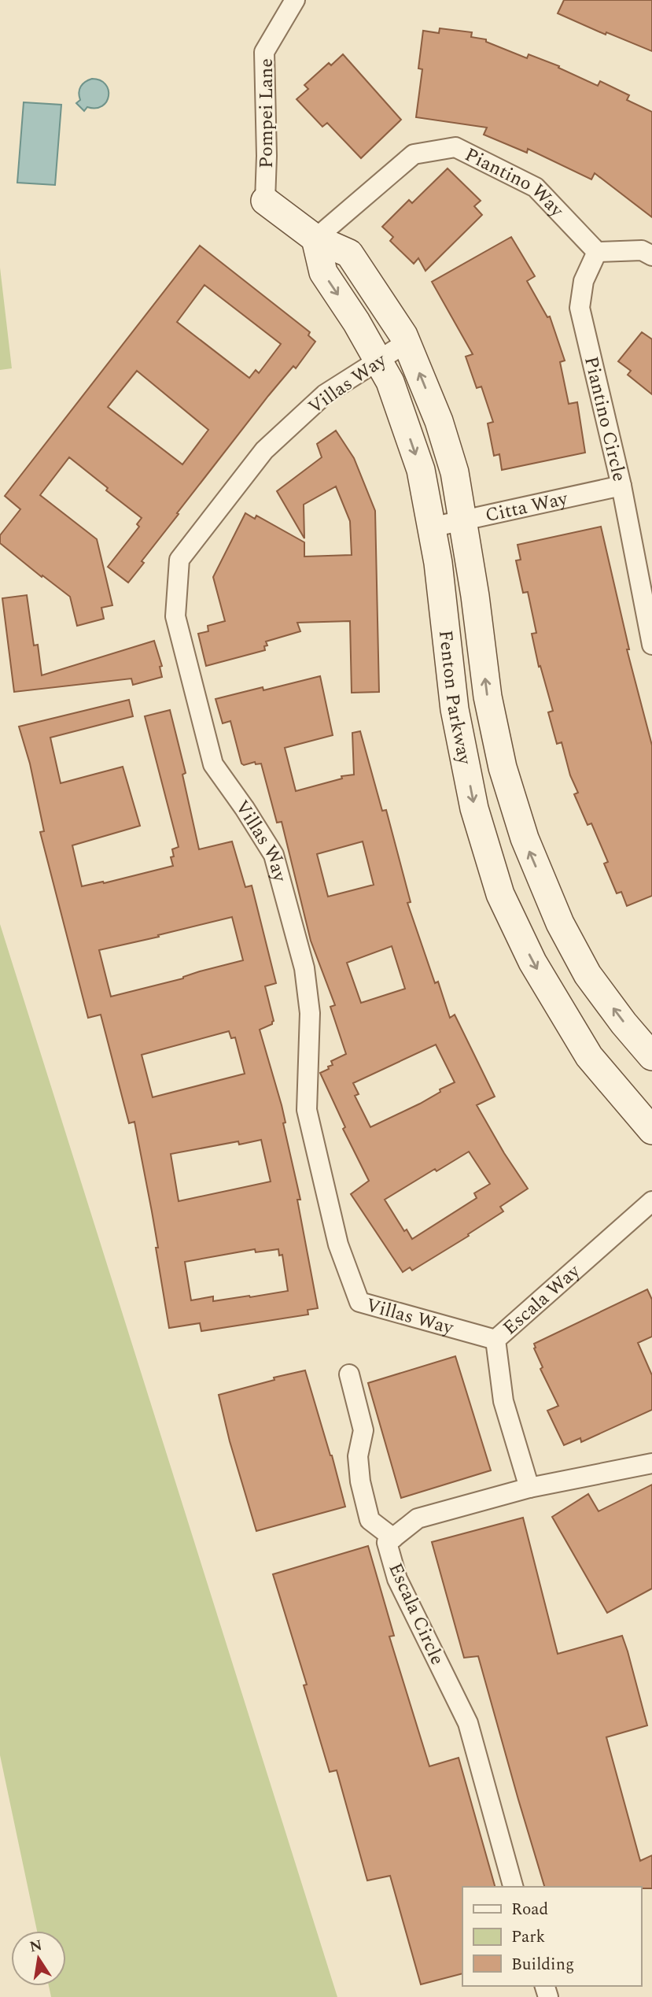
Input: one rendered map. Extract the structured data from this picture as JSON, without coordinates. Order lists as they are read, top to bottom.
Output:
{
  "streets": {
    "street": [
      "Pompei Lane",
      "Piantino Way",
      "Villas Way",
      "Piantino Circle",
      "Citta Way",
      "Fenton Parkway",
      "Escala Way",
      "Escala Circle"
    ]
  },
  "crossings": [
    ["Pompei Lane", "Fenton Parkway"],
    ["Piantino Way", "Piantino Circle"],
    ["Piantino Way", "Fenton Parkway"],
    ["Villas Way", "Fenton Parkway"],
    ["Villas Way", "Escala Way"],
    ["Piantino Circle", "Citta Way"],
    ["Citta Way", "Fenton Parkway"],
    ["Escala Way", "Escala Circle"]
  ],
  "legend": ["Road", "Park", "Building"],
  "north": "top"
}
